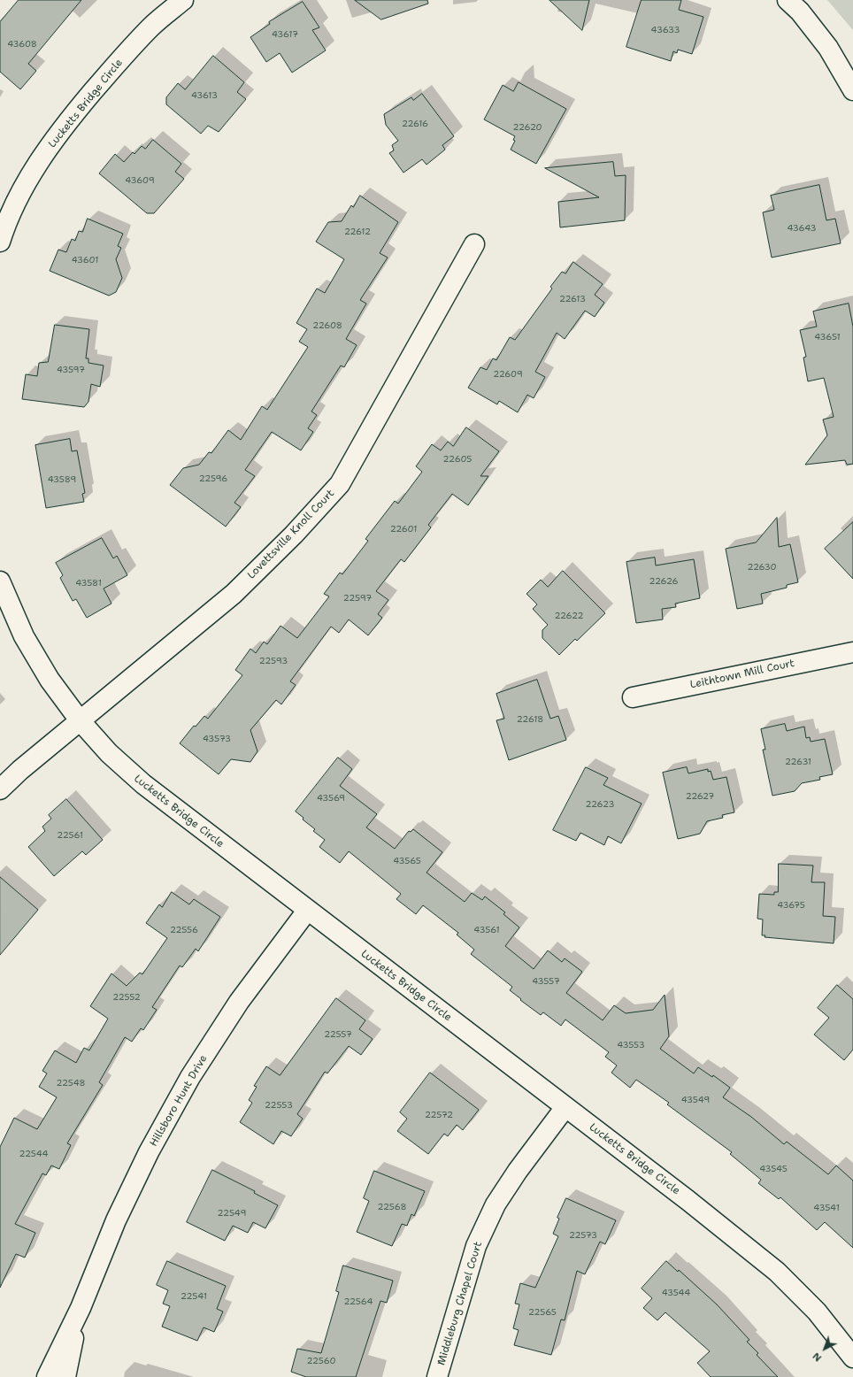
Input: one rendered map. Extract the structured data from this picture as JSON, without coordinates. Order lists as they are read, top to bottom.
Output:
{
  "streets": {
    "street": [
      "Lucketts Bridge Circle",
      "Lovettsville Knoll Court",
      "Leithtown Mill Court",
      "Hillsboro Hunt Drive",
      "Middleburg Chapel Court"
    ]
  },
  "crossings": [
    ["Lucketts Bridge Circle", "Lovettsville Knoll Court"],
    ["Lucketts Bridge Circle", "Hillsboro Hunt Drive"],
    ["Lucketts Bridge Circle", "Middleburg Chapel Court"]
  ],
  "house_numbers": [
    "43633",
    "43617",
    "43608",
    "43613",
    "22616",
    "22620",
    "43609",
    "43643",
    "22612",
    "43601",
    "22613",
    "22608",
    "43651",
    "43597",
    "22609",
    "22605",
    "22596",
    "43589",
    "22601",
    "22630",
    "22626",
    "43581",
    "22597",
    "22622",
    "22593",
    "22618",
    "43573",
    "22631",
    "22627",
    "43569",
    "22623",
    "22561",
    "43565",
    "43675",
    "22556",
    "43561",
    "43557",
    "22552",
    "22557",
    "43553",
    "22548",
    "43549",
    "22553",
    "22572",
    "22544",
    "43545",
    "22568",
    "43541",
    "22549",
    "22573",
    "43544",
    "22541",
    "22564",
    "22565",
    "22560"
  ],
  "north": "bottom left"
}
